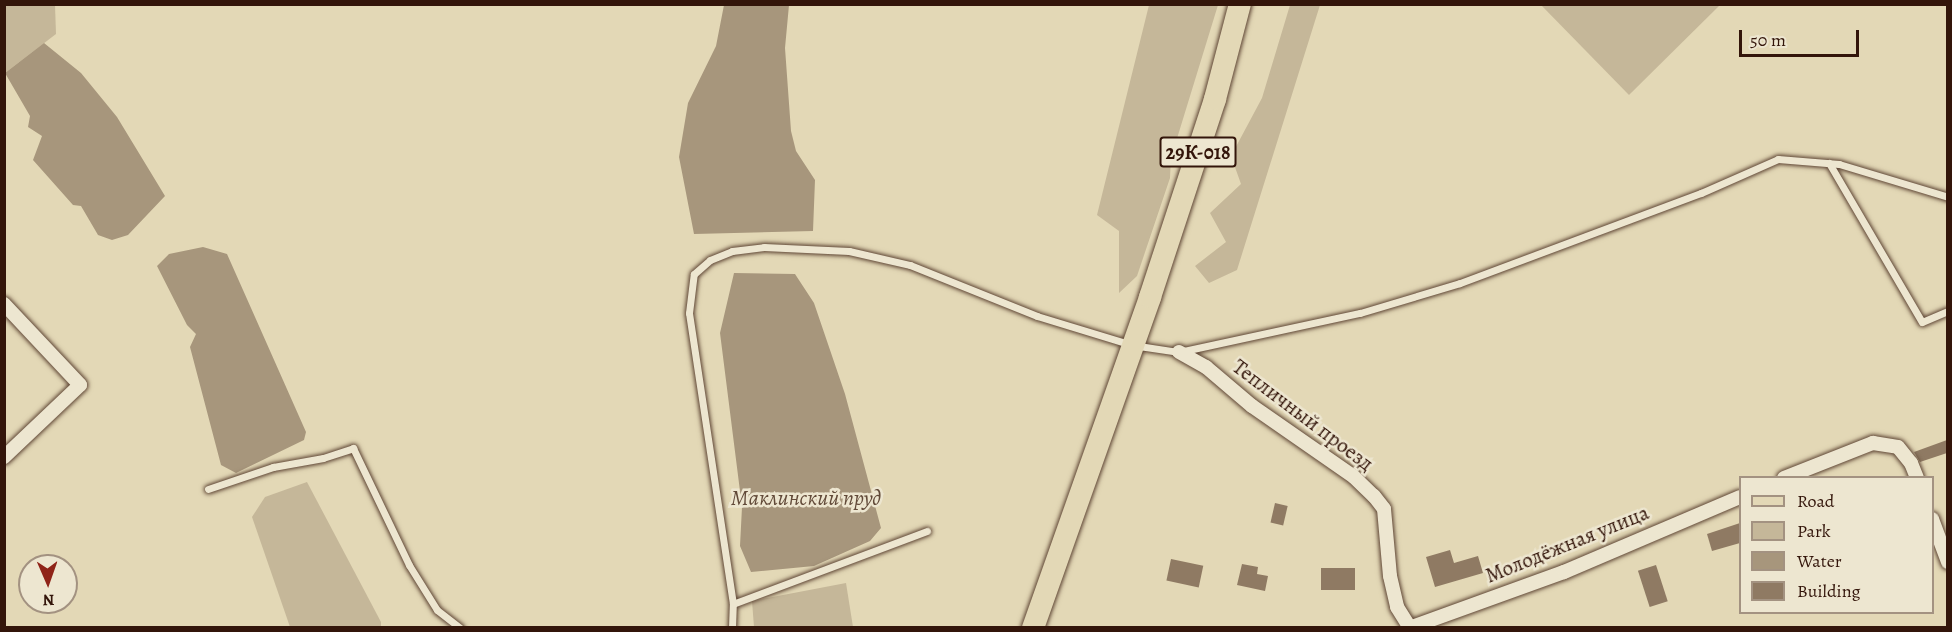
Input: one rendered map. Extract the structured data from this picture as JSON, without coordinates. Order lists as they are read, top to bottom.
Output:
{
  "streets": {
    "main road": ["29К-018"],
    "street": ["Тепличный проезд", "Молодёжная улица"]
  },
  "crossings": [
    ["Тепличный проезд", "Молодёжная улица"]
  ],
  "water": ["Маклинский пруд"],
  "legend": [
    "Road",
    "Park",
    "Water",
    "Building"
  ],
  "scale_bar": "50 m",
  "north": "bottom"
}
